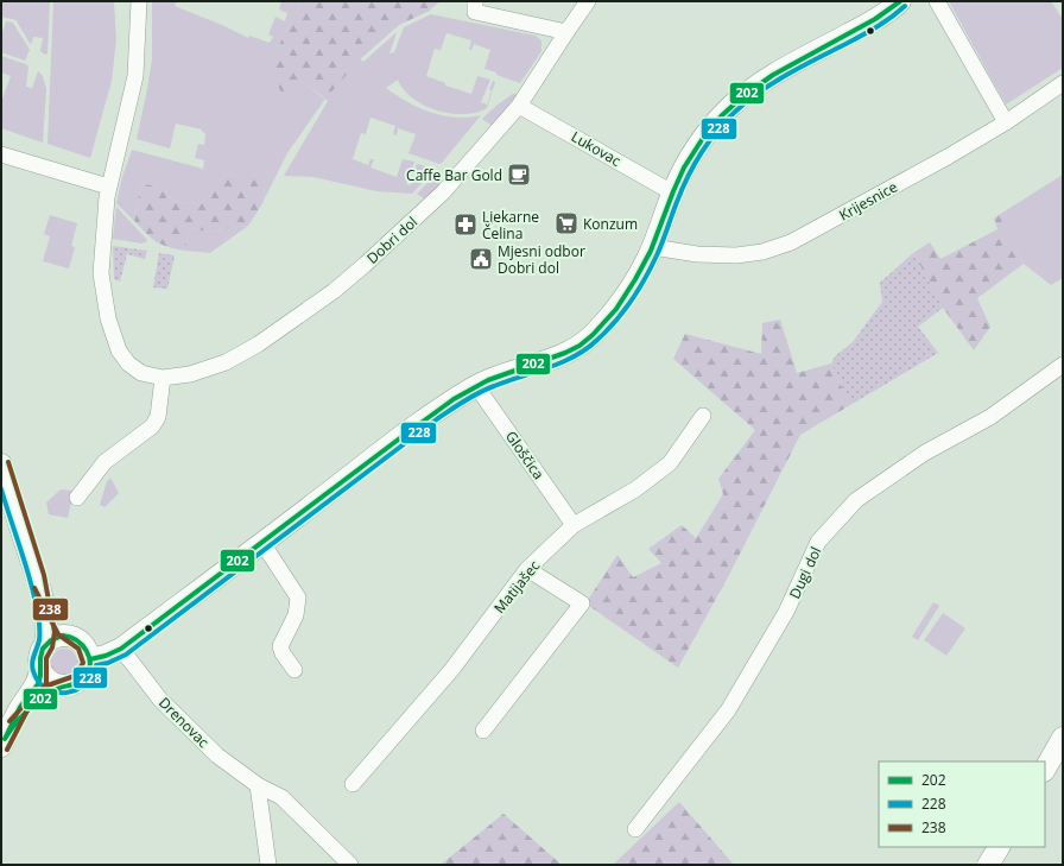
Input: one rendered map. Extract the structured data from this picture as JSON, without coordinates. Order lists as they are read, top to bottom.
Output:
{
  "streets": {
    "street": [
      "Lukovac",
      "Krijesnice",
      "Dobri dol",
      "Gloščica",
      "Dugi dol",
      "Matijašec",
      "Drenovac"
    ]
  },
  "crossings": [
    ["Lukovac", "Dobri dol"],
    ["Gloščica", "Matijašec"]
  ],
  "places": {
    "cafe": ["Caffe Bar Gold"],
    "supermarket": ["Konzum"],
    "pharmacy": ["Ljekarne Čelina"],
    "public building": ["Mjesni odbor Dobri dol"]
  },
  "lines": ["transit line 202", "transit line 228", "transit line 238"],
  "legend": ["202", "228", "238"]
}
